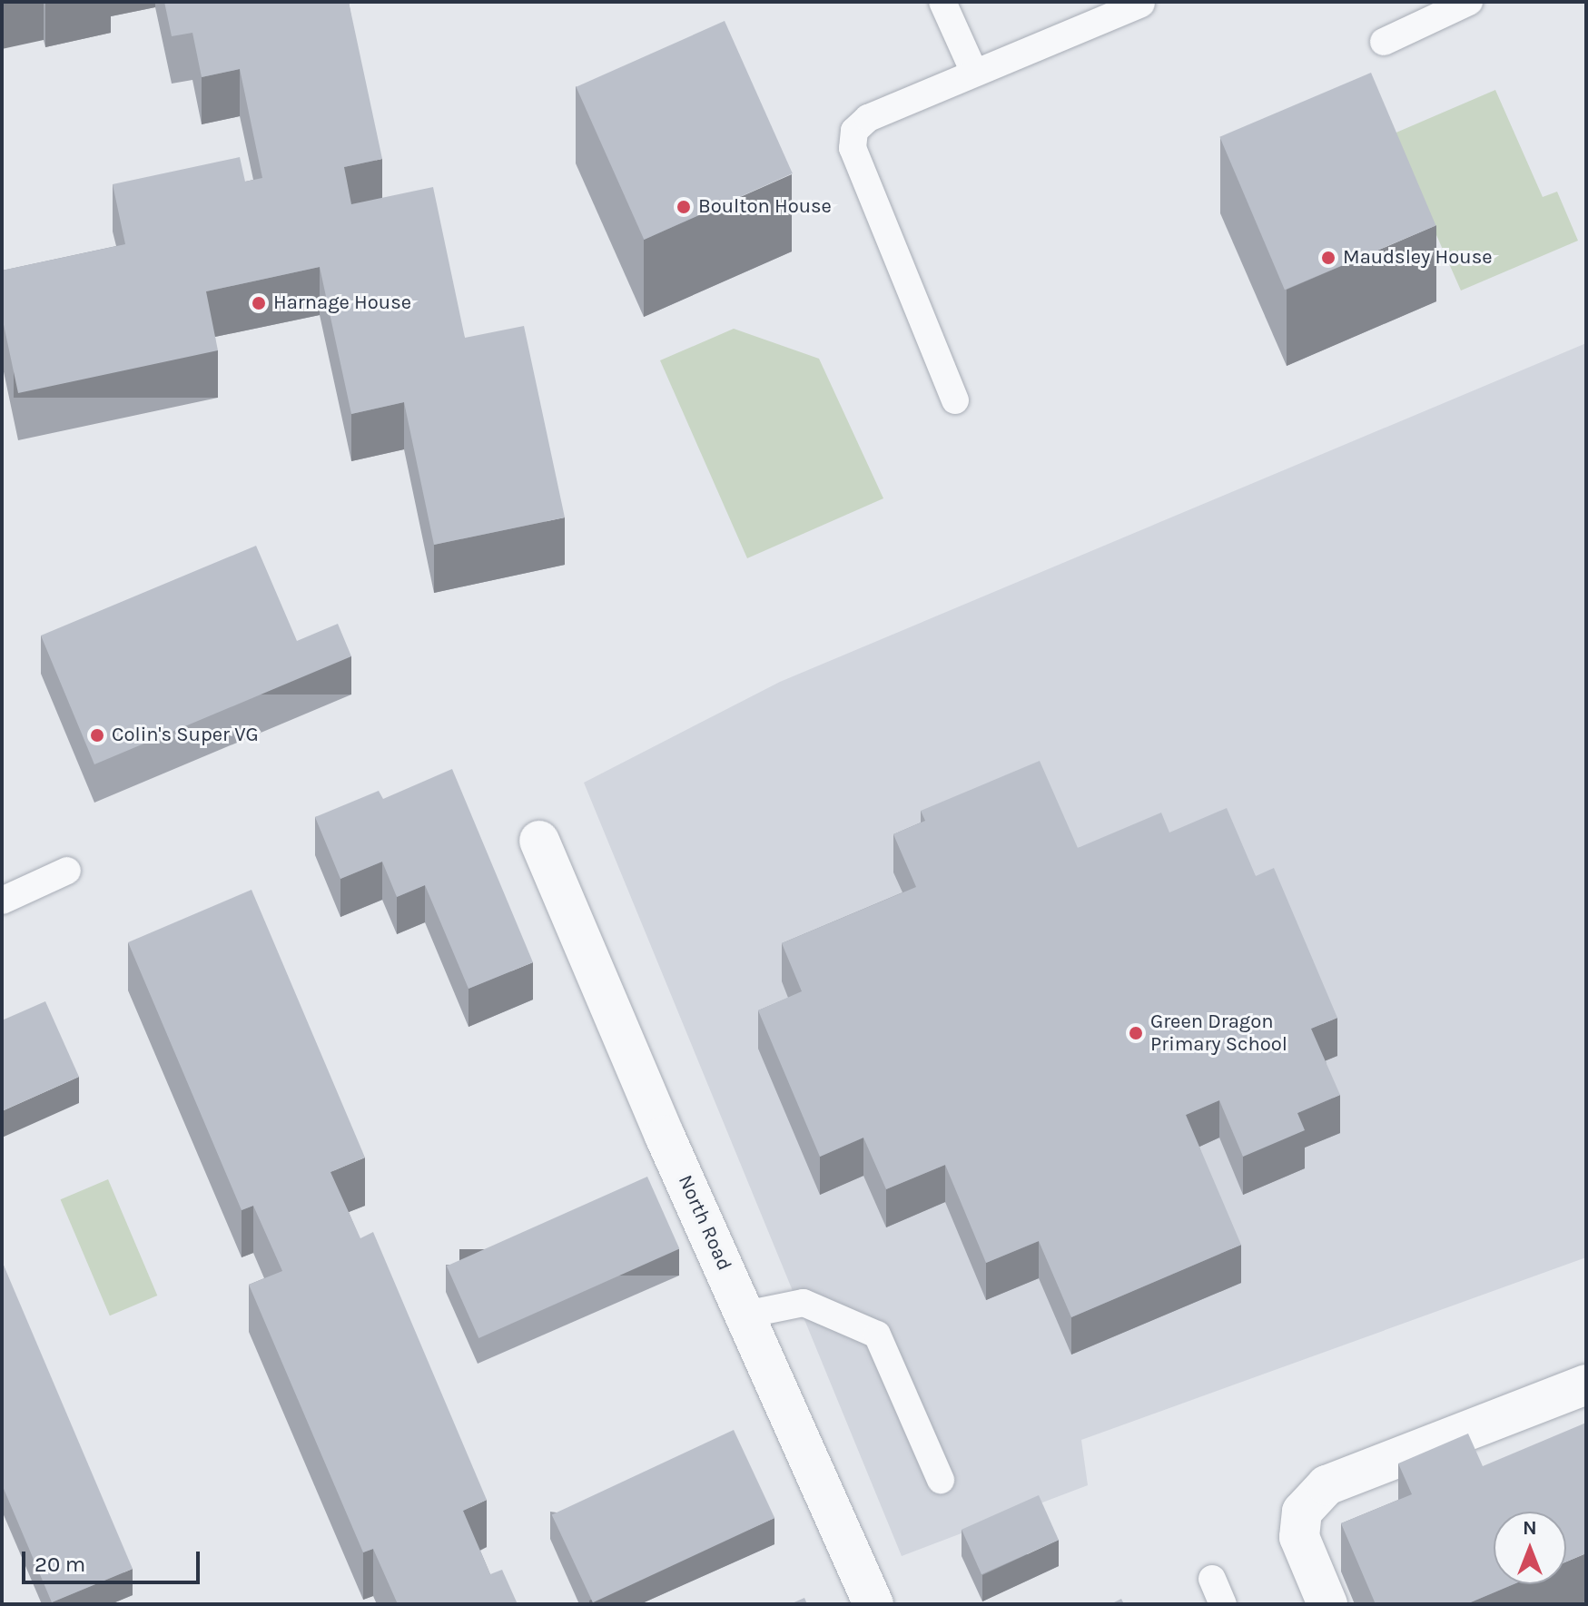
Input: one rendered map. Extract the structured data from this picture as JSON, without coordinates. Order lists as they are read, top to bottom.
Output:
{
  "streets": {
    "street": ["North Road"]
  },
  "places": [
    "Boulton House",
    "Maudsley House",
    "Harnage House",
    "Colin's Super VG",
    "Green Dragon Primary School"
  ],
  "scale_bar": "20 m",
  "north": "top"
}
